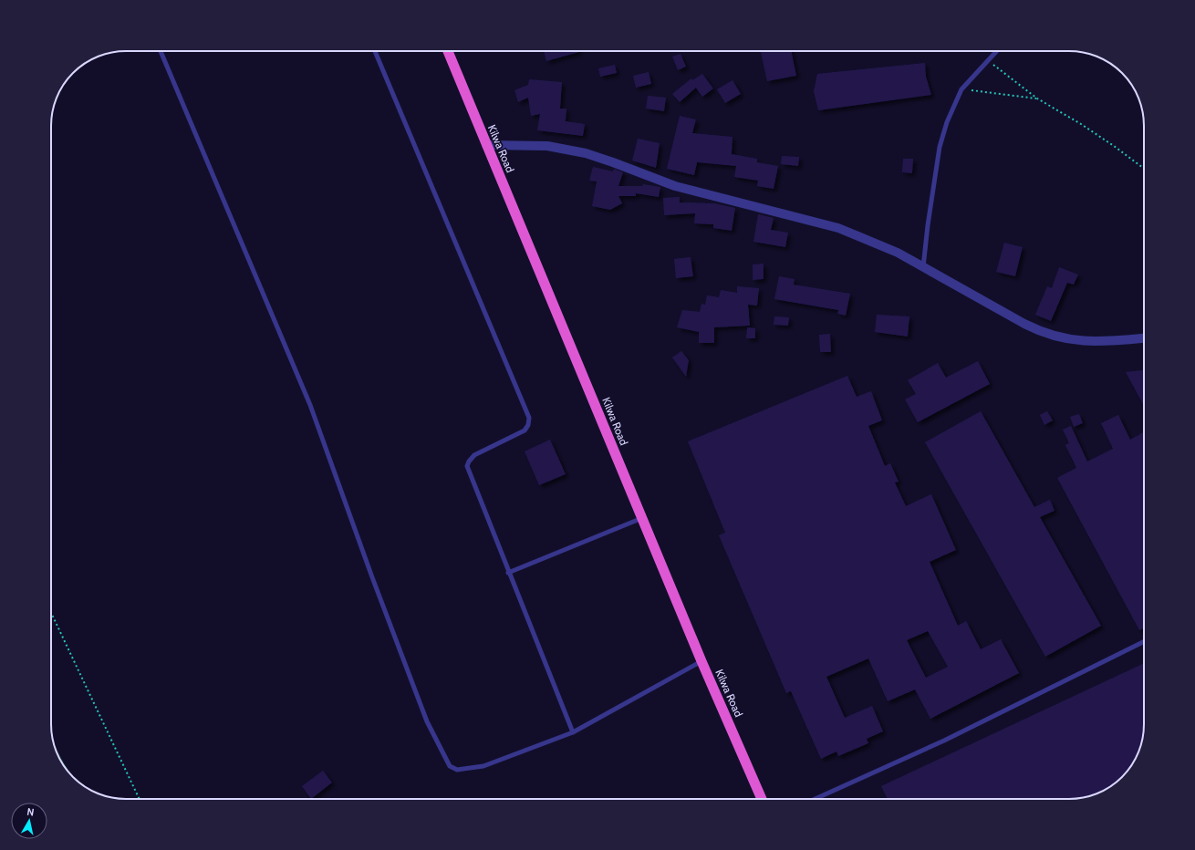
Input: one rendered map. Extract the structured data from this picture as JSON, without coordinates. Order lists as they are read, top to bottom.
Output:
{
  "streets": {
    "highway": ["Kilwa Road"]
  },
  "north": "top"
}
